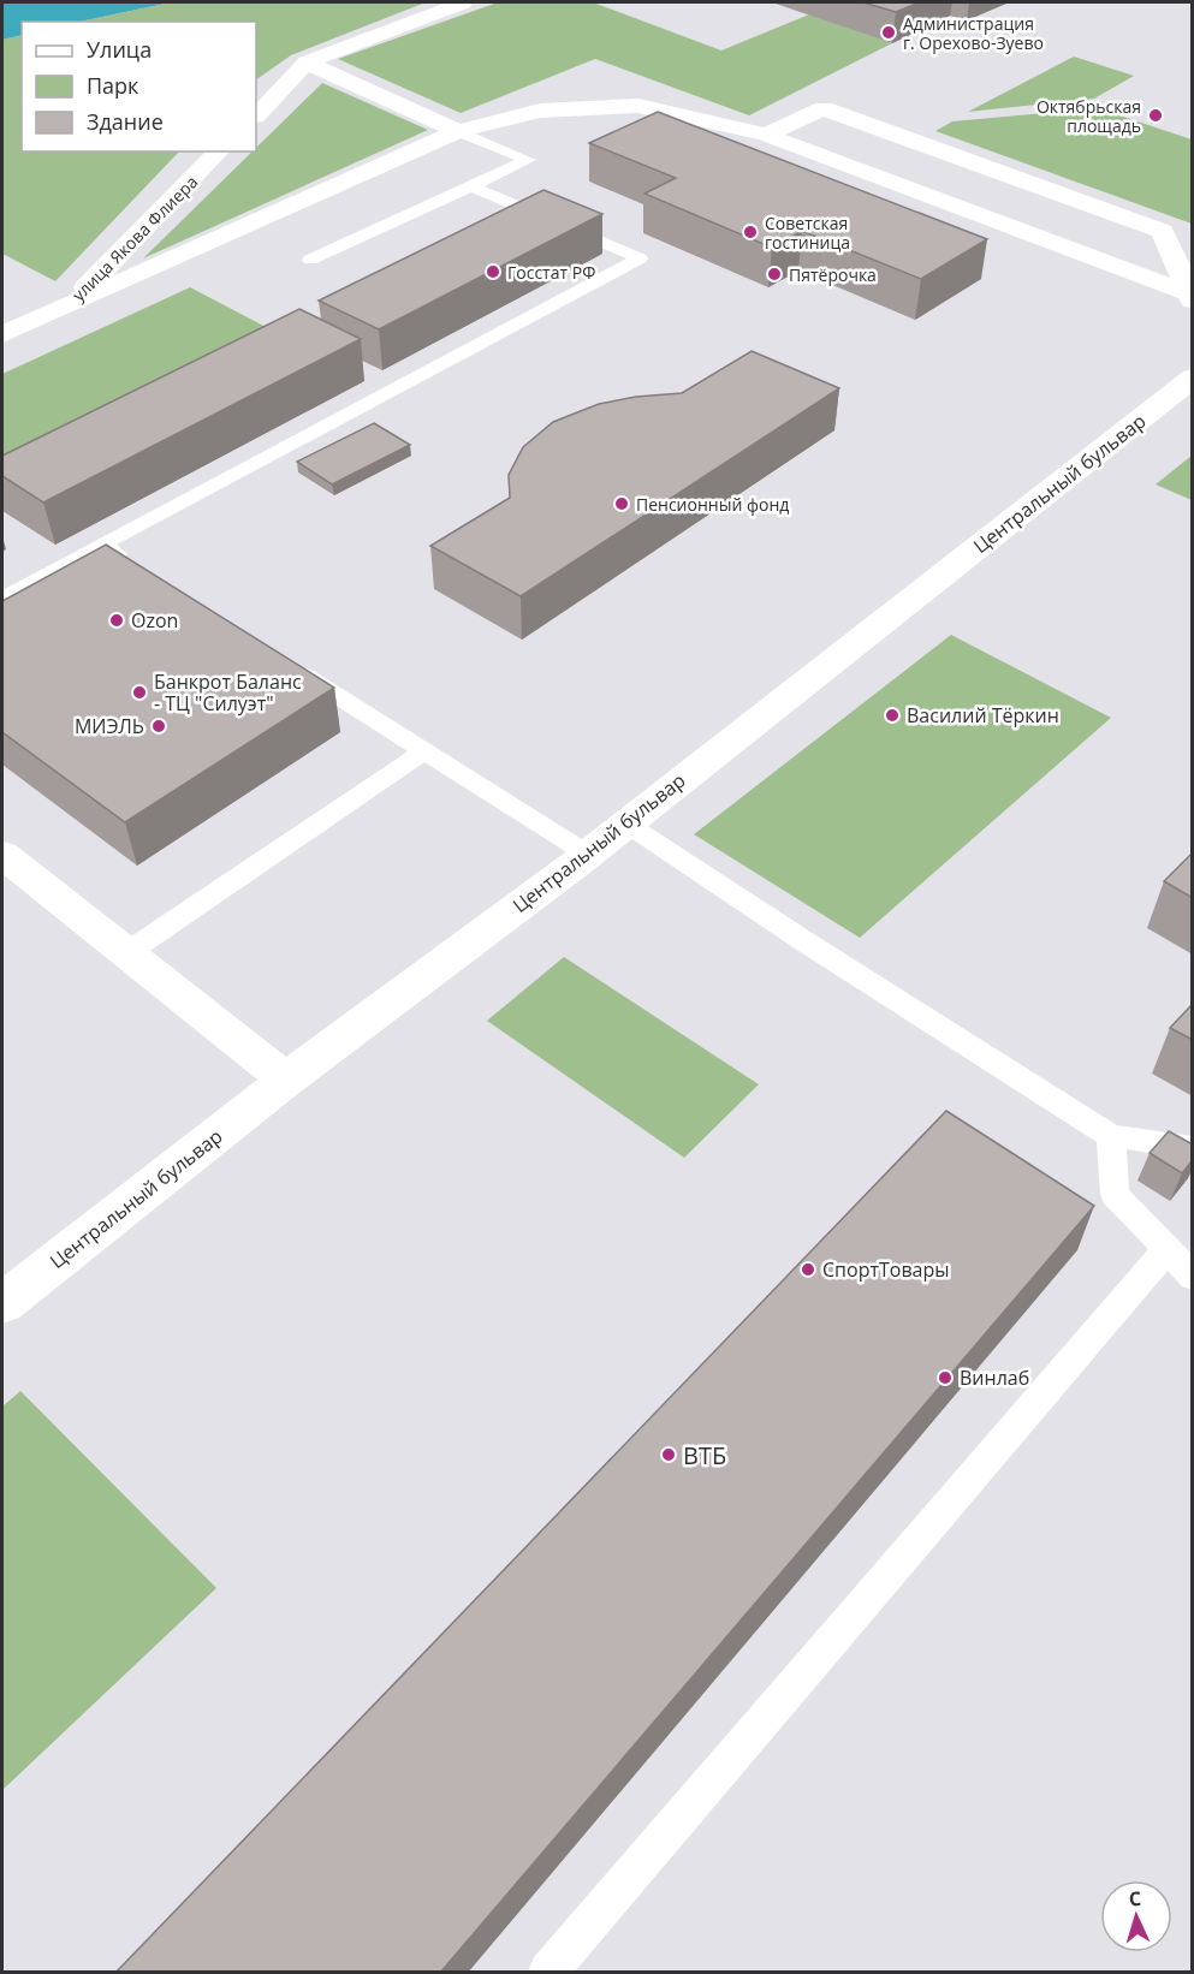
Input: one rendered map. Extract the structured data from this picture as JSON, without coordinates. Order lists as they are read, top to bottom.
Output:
{
  "streets": {
    "street": ["улица Якова Флиера", "Центральный бульвар"]
  },
  "places": [
    "Администрация г. Орехово-Зуево",
    "Октябрьская площадь",
    "Советская гостиница",
    "Госстат РФ",
    "Пятёрочка",
    "Пенсионный фонд",
    "Ozon",
    "Банкрот Баланс - ТЦ \"Силуэт\"",
    "Василий Тёркин",
    "МИЭЛЬ",
    "СпортТовары",
    "Винлаб",
    "ВТБ"
  ],
  "legend": ["Улица", "Парк", "Здание"],
  "north": "top"
}
